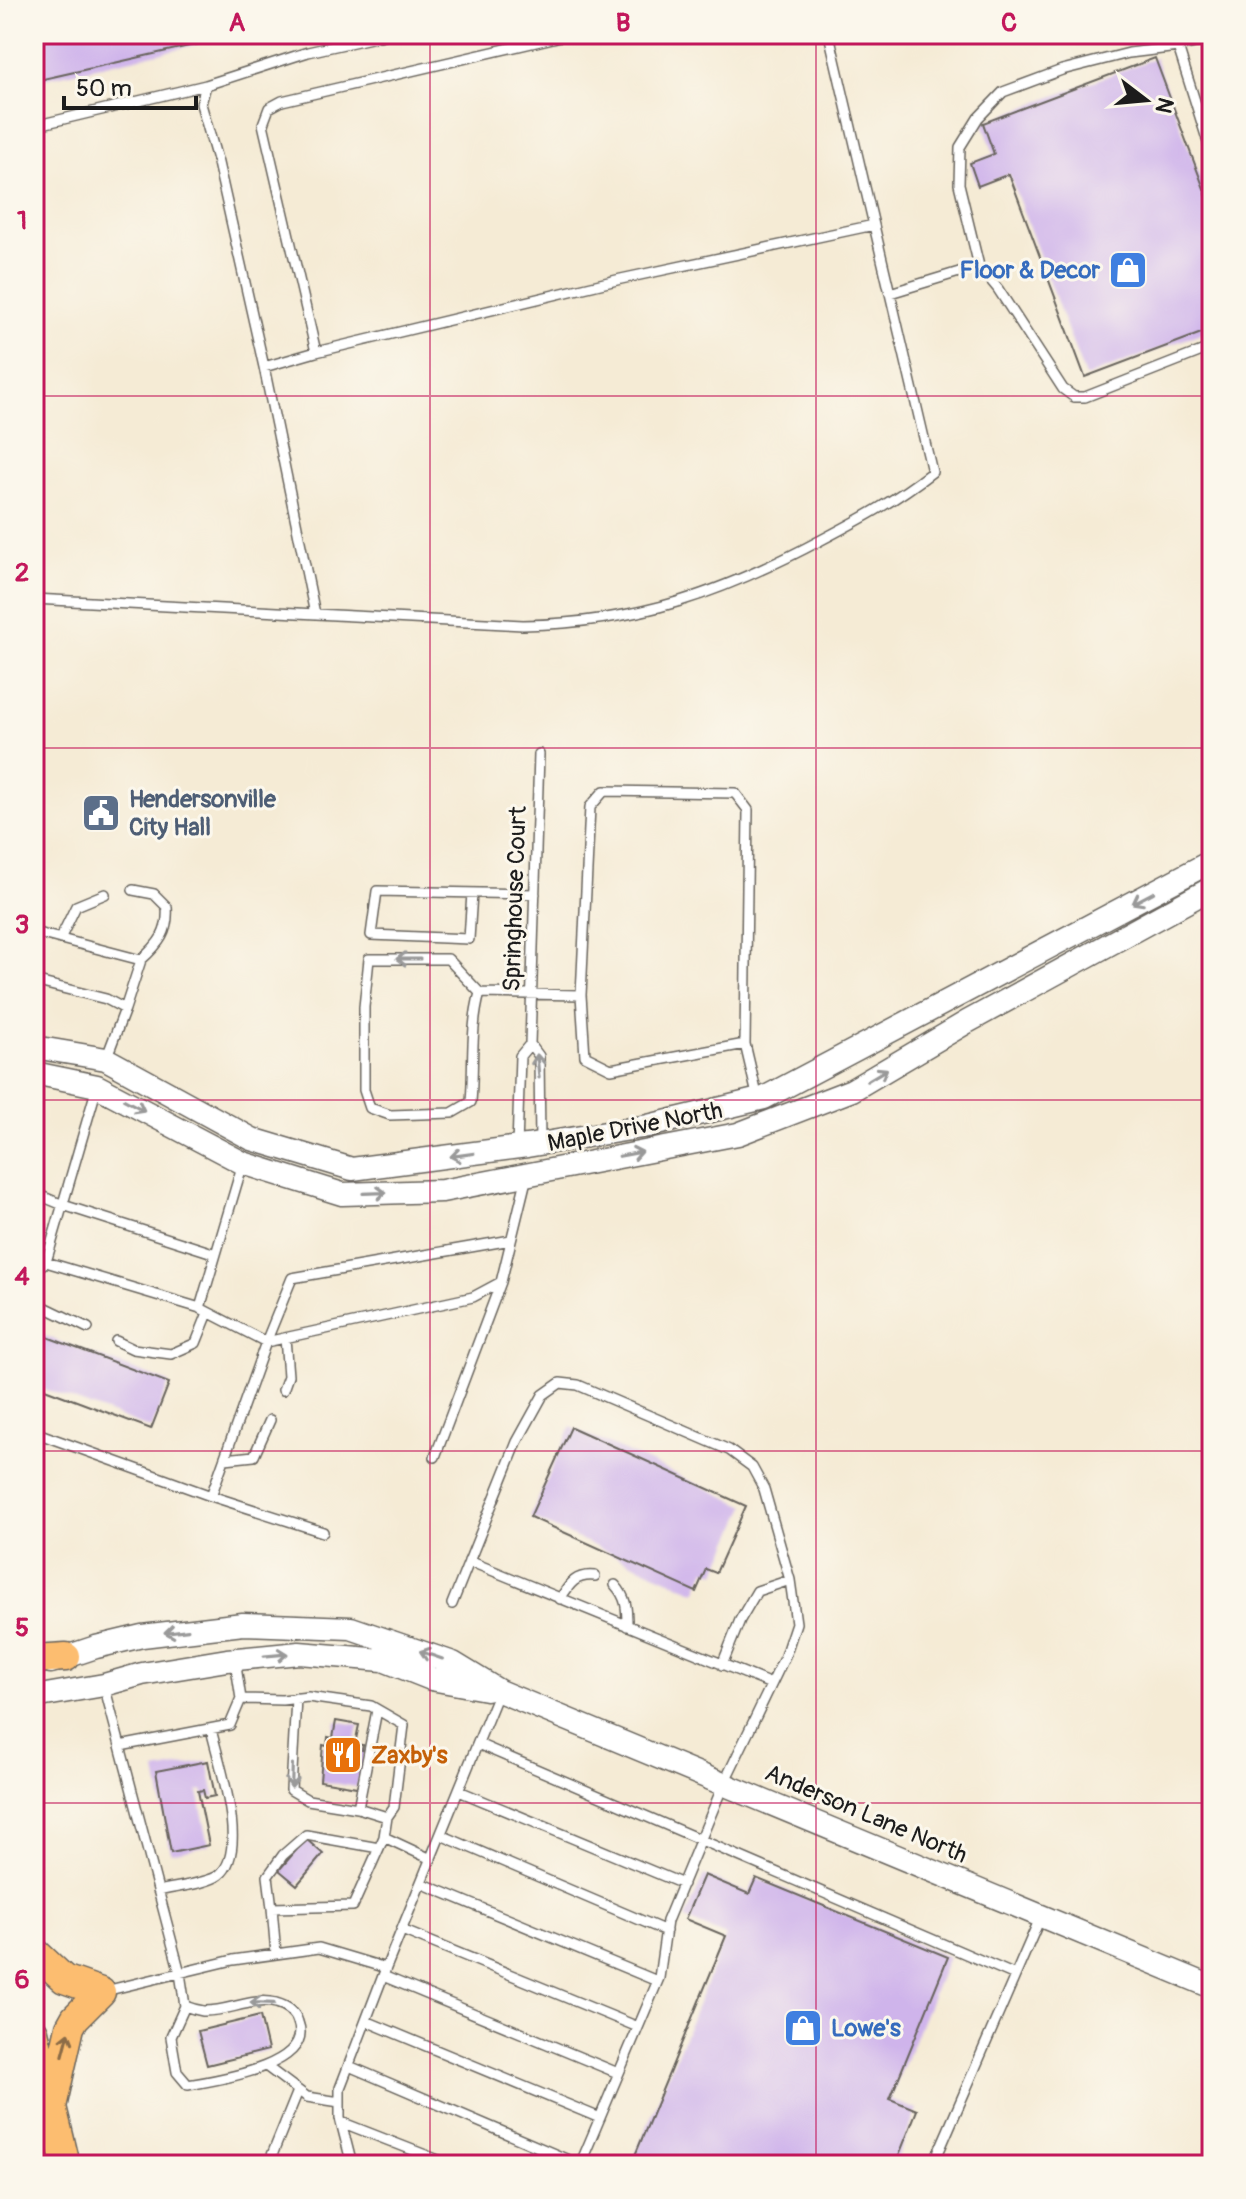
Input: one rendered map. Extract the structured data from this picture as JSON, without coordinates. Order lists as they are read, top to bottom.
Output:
{
  "streets": {
    "street": ["Maple Drive North", "Anderson Lane North"],
    "lane": ["Springhouse Court"]
  },
  "places": {
    "shop": ["Floor & Decor", "Lowe's"],
    "public building": ["Hendersonville City Hall"],
    "restaurant": ["Zaxby's"]
  },
  "scale_bar": "50 m",
  "north": "right",
  "grid": {
    "columns": ["A", "B", "C"],
    "rows": [
      "1",
      "2",
      "3",
      "4",
      "5",
      "6"
    ]
  }
}
